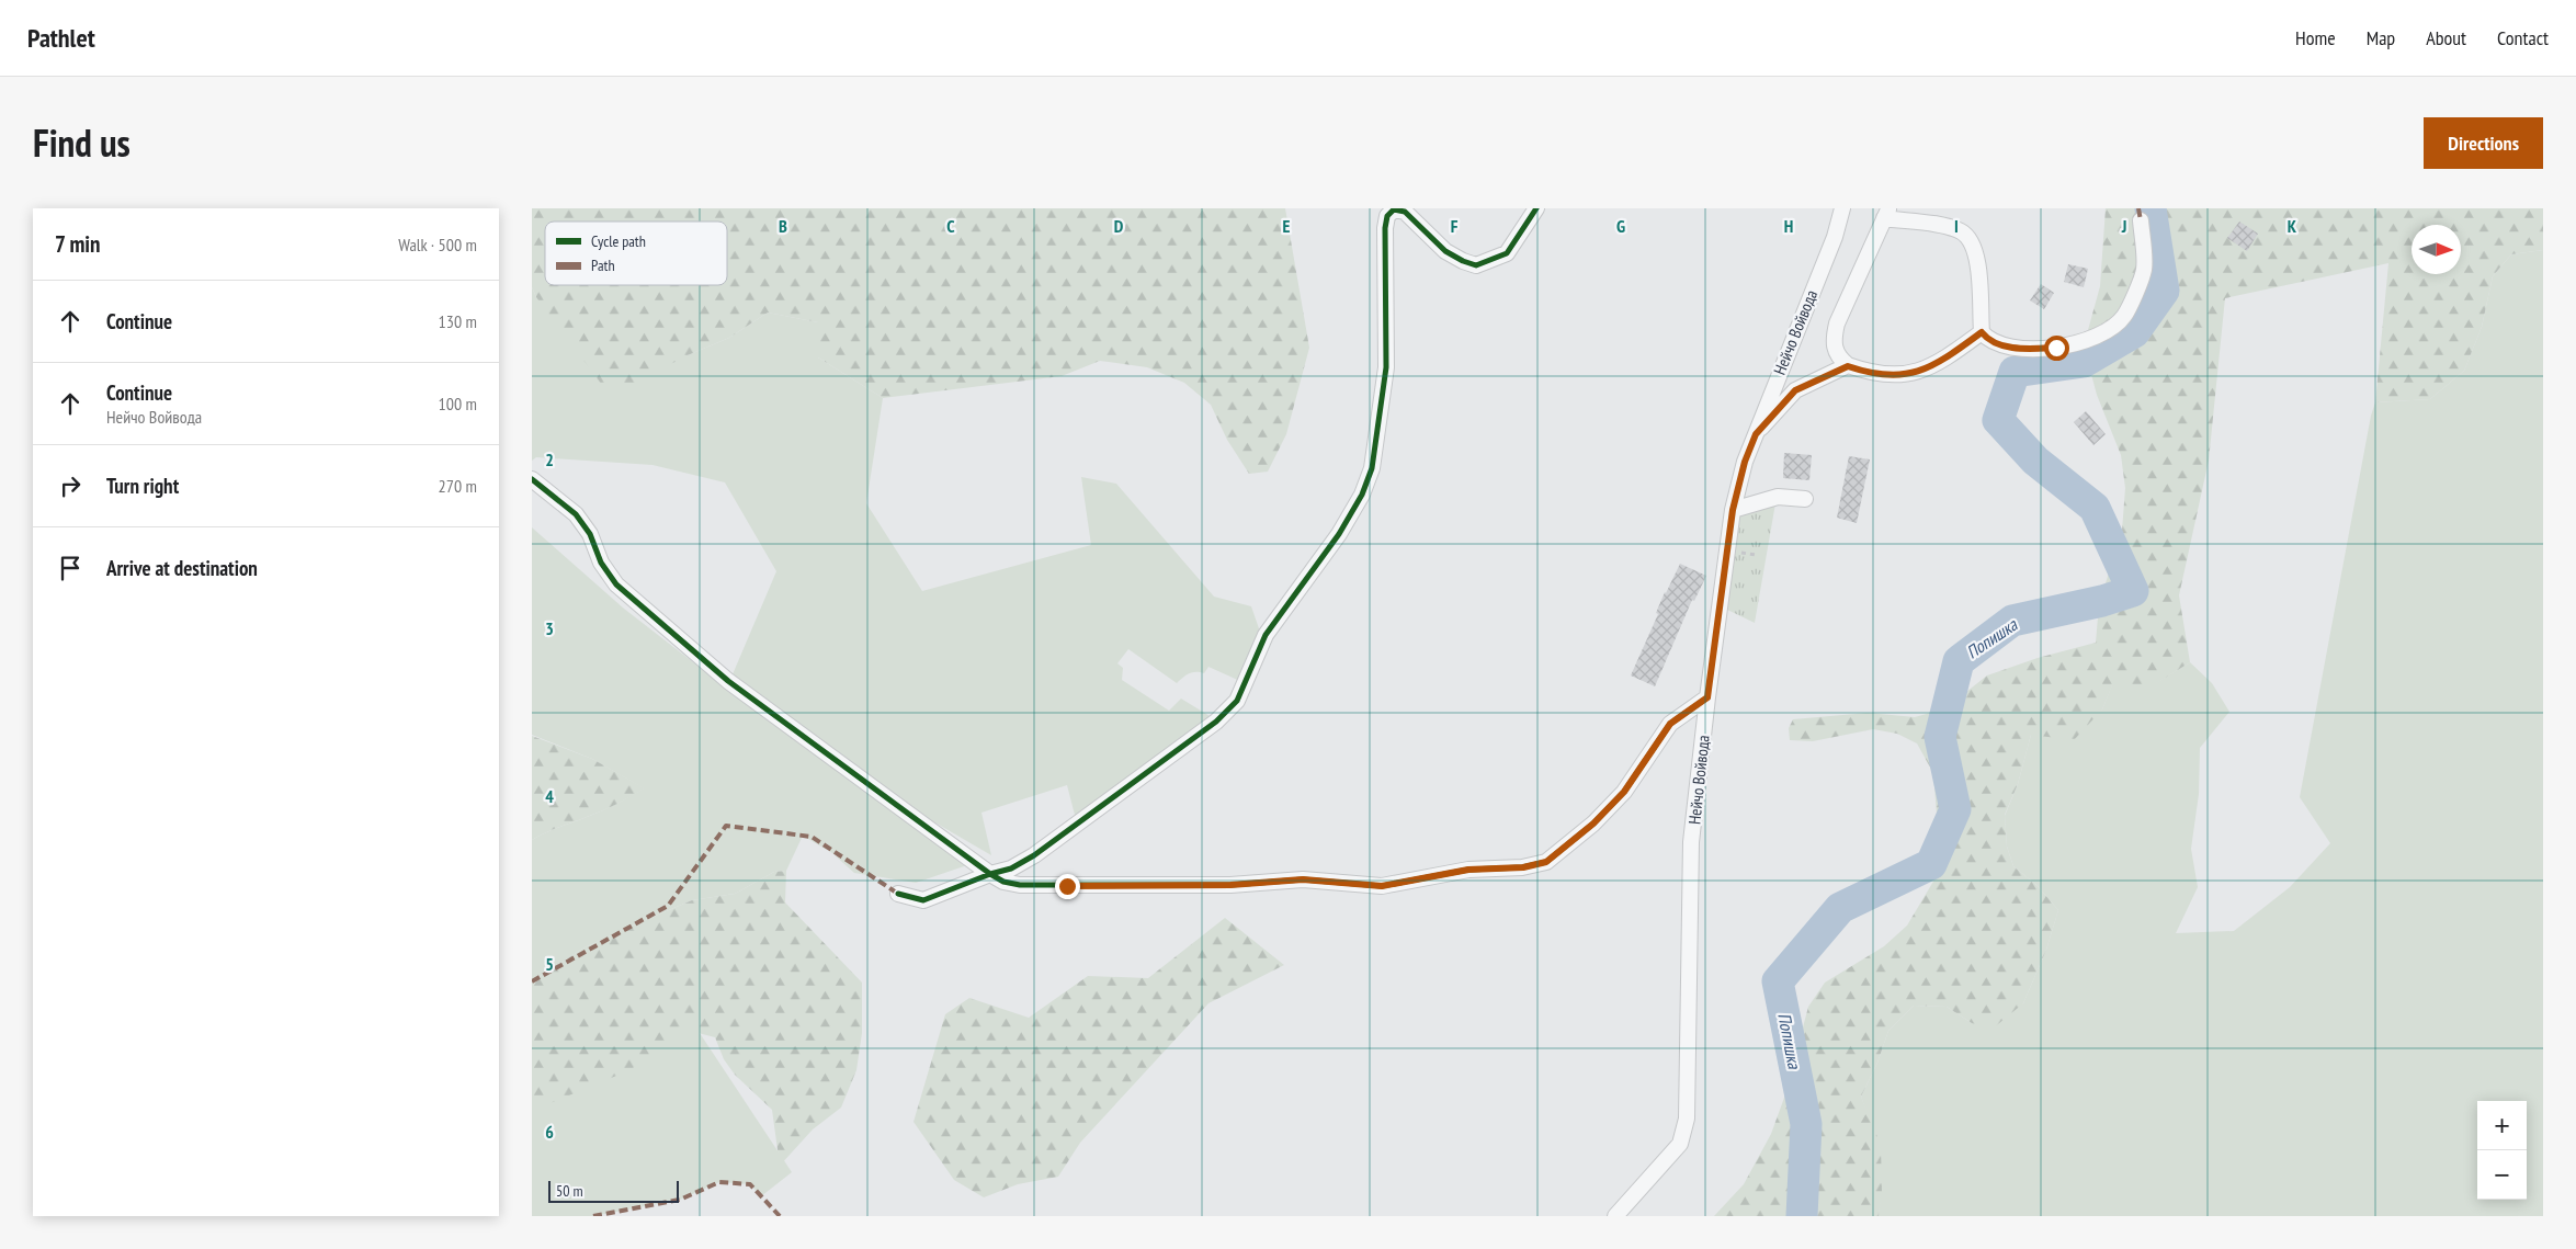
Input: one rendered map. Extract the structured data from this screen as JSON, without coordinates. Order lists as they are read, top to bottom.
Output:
{
  "streets": {
    "street": ["Нейчо Войвода"]
  },
  "water": ["Попишка"],
  "legend": ["Cycle path", "Path"],
  "scale_bar": "50 m",
  "north": "right",
  "page": {
    "header": "Pathlet",
    "nav": [
      "Home",
      "Map",
      "About",
      "Contact"
    ],
    "title": "Find us",
    "buttons": "Directions",
    "heading": ["7 min", "Walk · 500 m"],
    "list": [
      ["Continue", "130 m"],
      ["Continue", "Нейчо Войвода", "100 m"],
      ["Turn right", "270 m"],
      "Arrive at destination"
    ],
    "map_buttons": ["+", "−"],
    "scale": "50 m"
  },
  "grid": {
    "columns": [
      "B",
      "C",
      "D",
      "E",
      "F",
      "G",
      "H",
      "I",
      "J",
      "K"
    ],
    "rows": [
      "2",
      "3",
      "4",
      "5",
      "6"
    ]
  }
}
